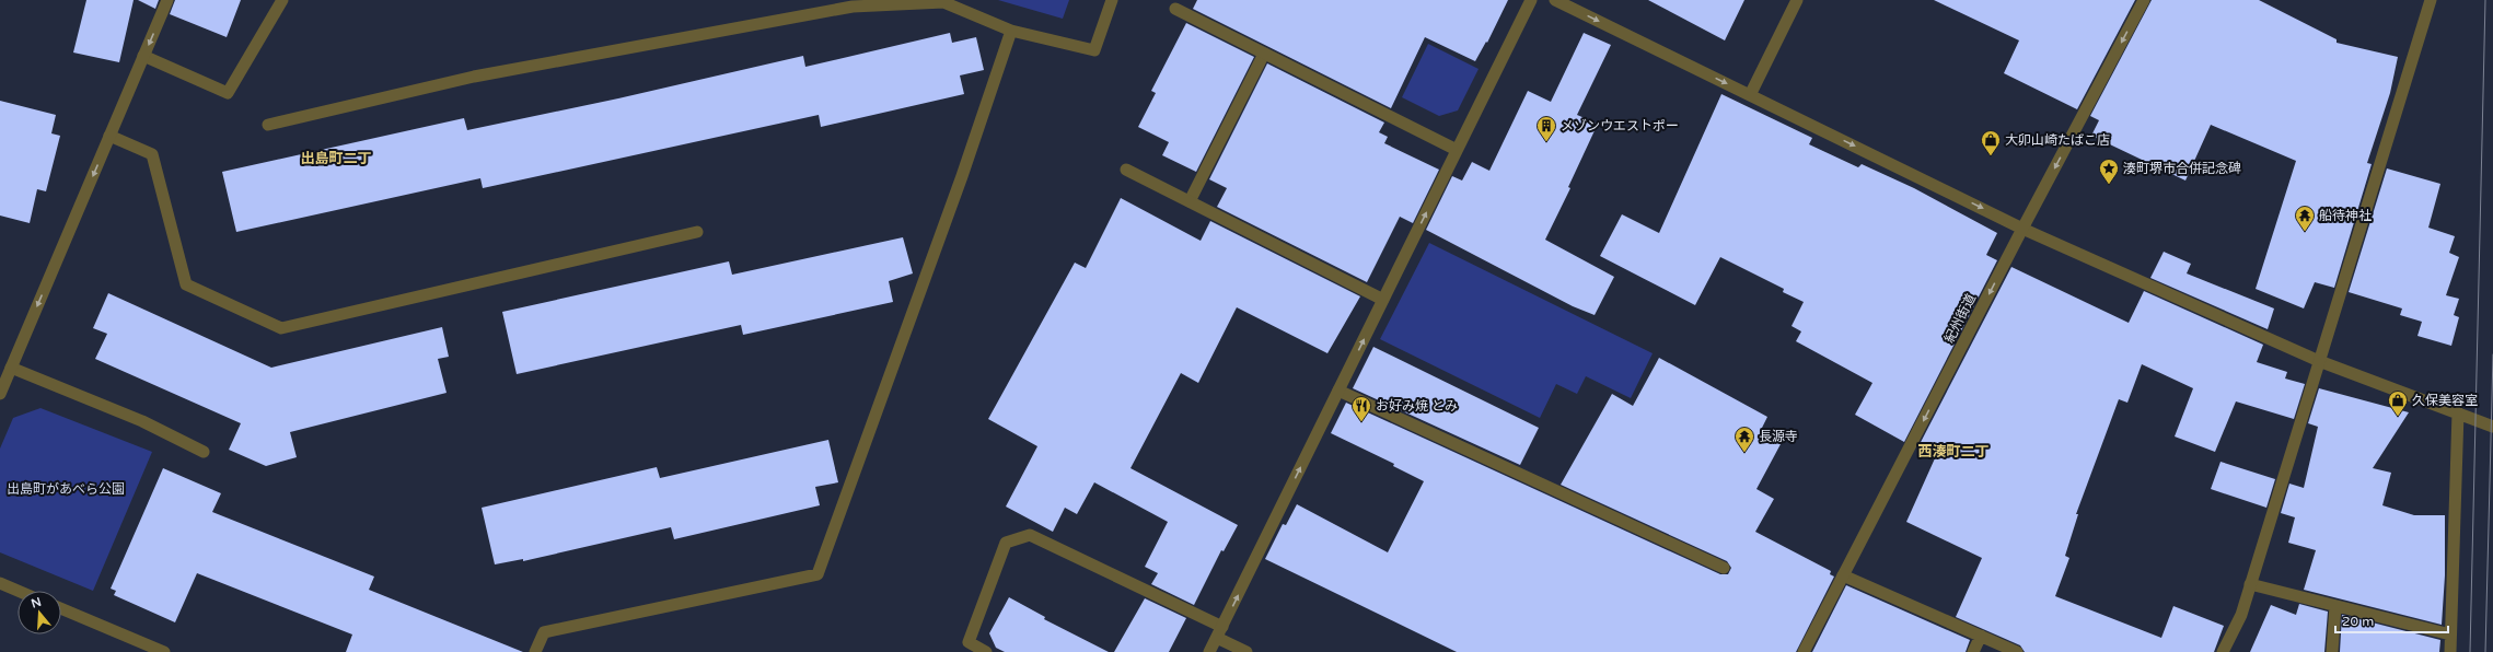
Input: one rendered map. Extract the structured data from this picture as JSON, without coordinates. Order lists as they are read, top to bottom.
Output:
{
  "streets": {
    "street": ["紀州街道"]
  },
  "one_way": ["紀州街道"],
  "districts": ["出島町二丁", "西湊町二丁"],
  "parks": ["出島町があべら公園"],
  "places": {
    "building": ["メゾンウエストポー"],
    "shop": ["大卯山崎たばこ店", "久保美容室"],
    "place": ["湊町堺市合併記念碑"],
    "temple": ["船待神社", "長源寺"],
    "restaurant": ["お好み焼 とみ"]
  },
  "scale_bar": "20 m",
  "north": "top"
}
